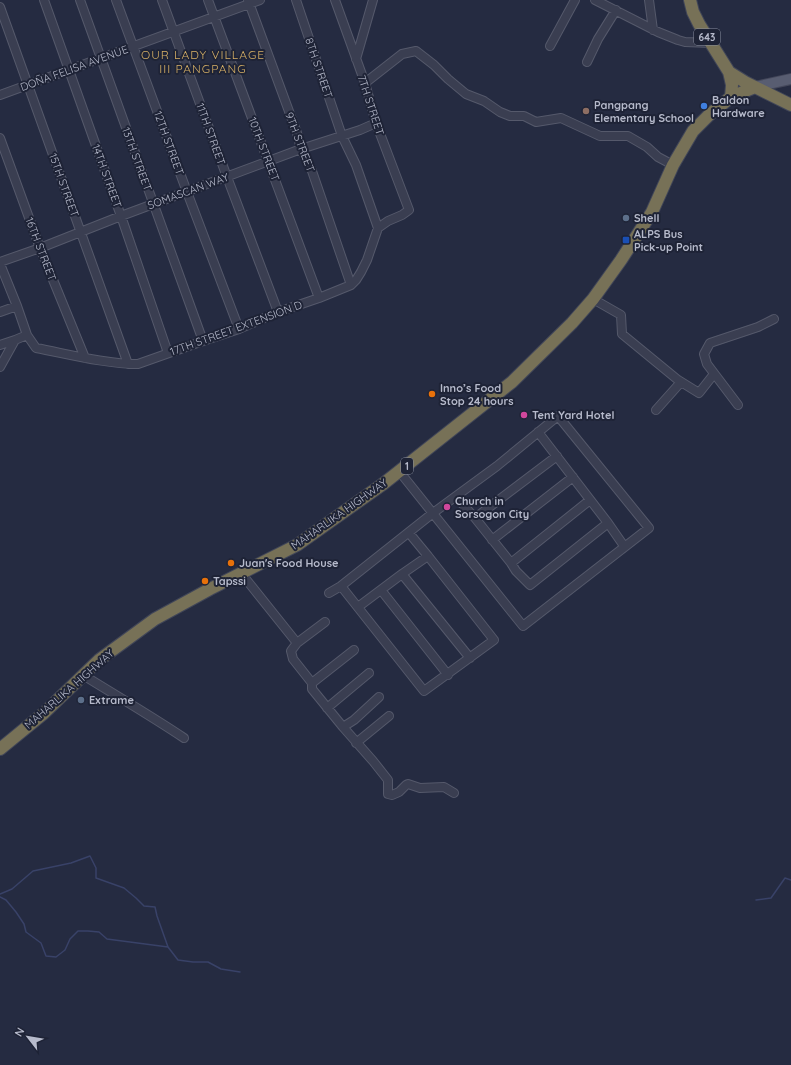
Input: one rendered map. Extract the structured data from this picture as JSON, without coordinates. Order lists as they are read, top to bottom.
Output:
{
  "streets": {
    "highway": ["643", "1", "MAHARLIKA HIGHWAY"],
    "street": [
      "DOÑA FELISA AVENUE",
      "8TH STREET",
      "7TH STREET",
      "11TH STREET",
      "9TH STREET",
      "12TH STREET",
      "10TH STREET",
      "13TH STREET",
      "14TH STREET",
      "15TH STREET",
      "SOMASCAN WAY",
      "16TH STREET",
      "17TH STREET EXTENSION D"
    ]
  },
  "crossings": [
    ["643", "1"],
    ["643", "MAHARLIKA HIGHWAY"],
    ["DOÑA FELISA AVENUE", "11TH STREET"],
    ["DOÑA FELISA AVENUE", "9TH STREET"],
    ["DOÑA FELISA AVENUE", "12TH STREET"],
    ["DOÑA FELISA AVENUE", "10TH STREET"],
    ["DOÑA FELISA AVENUE", "13TH STREET"],
    ["DOÑA FELISA AVENUE", "14TH STREET"],
    ["DOÑA FELISA AVENUE", "15TH STREET"],
    ["8TH STREET", "7TH STREET"],
    ["8TH STREET", "SOMASCAN WAY"],
    ["7TH STREET", "SOMASCAN WAY"],
    ["11TH STREET", "SOMASCAN WAY"],
    ["11TH STREET", "17TH STREET EXTENSION D"],
    ["9TH STREET", "SOMASCAN WAY"],
    ["9TH STREET", "17TH STREET EXTENSION D"],
    ["12TH STREET", "SOMASCAN WAY"],
    ["12TH STREET", "17TH STREET EXTENSION D"],
    ["10TH STREET", "SOMASCAN WAY"],
    ["10TH STREET", "17TH STREET EXTENSION D"],
    ["13TH STREET", "SOMASCAN WAY"],
    ["13TH STREET", "17TH STREET EXTENSION D"],
    ["14TH STREET", "SOMASCAN WAY"],
    ["14TH STREET", "17TH STREET EXTENSION D"],
    ["15TH STREET", "SOMASCAN WAY"],
    ["15TH STREET", "17TH STREET EXTENSION D"],
    ["SOMASCAN WAY", "16TH STREET"],
    ["16TH STREET", "17TH STREET EXTENSION D"],
    ["1", "MAHARLIKA HIGHWAY"]
  ],
  "districts": ["OUR LADY VILLAGE III PANGPANG"],
  "places": {
    "other": [
      "Baldon Hardware",
      "Pangpang Elementary School",
      "Shell",
      "Inno’s Food Stop 24 hours",
      "Tent Yard Hotel",
      "Church in Sorsogon City",
      "Juan's Food House",
      "Tapssi",
      "Extrame"
    ],
    "transit": ["ALPS Bus Pick-up Point"]
  },
  "north": "top left"
}
